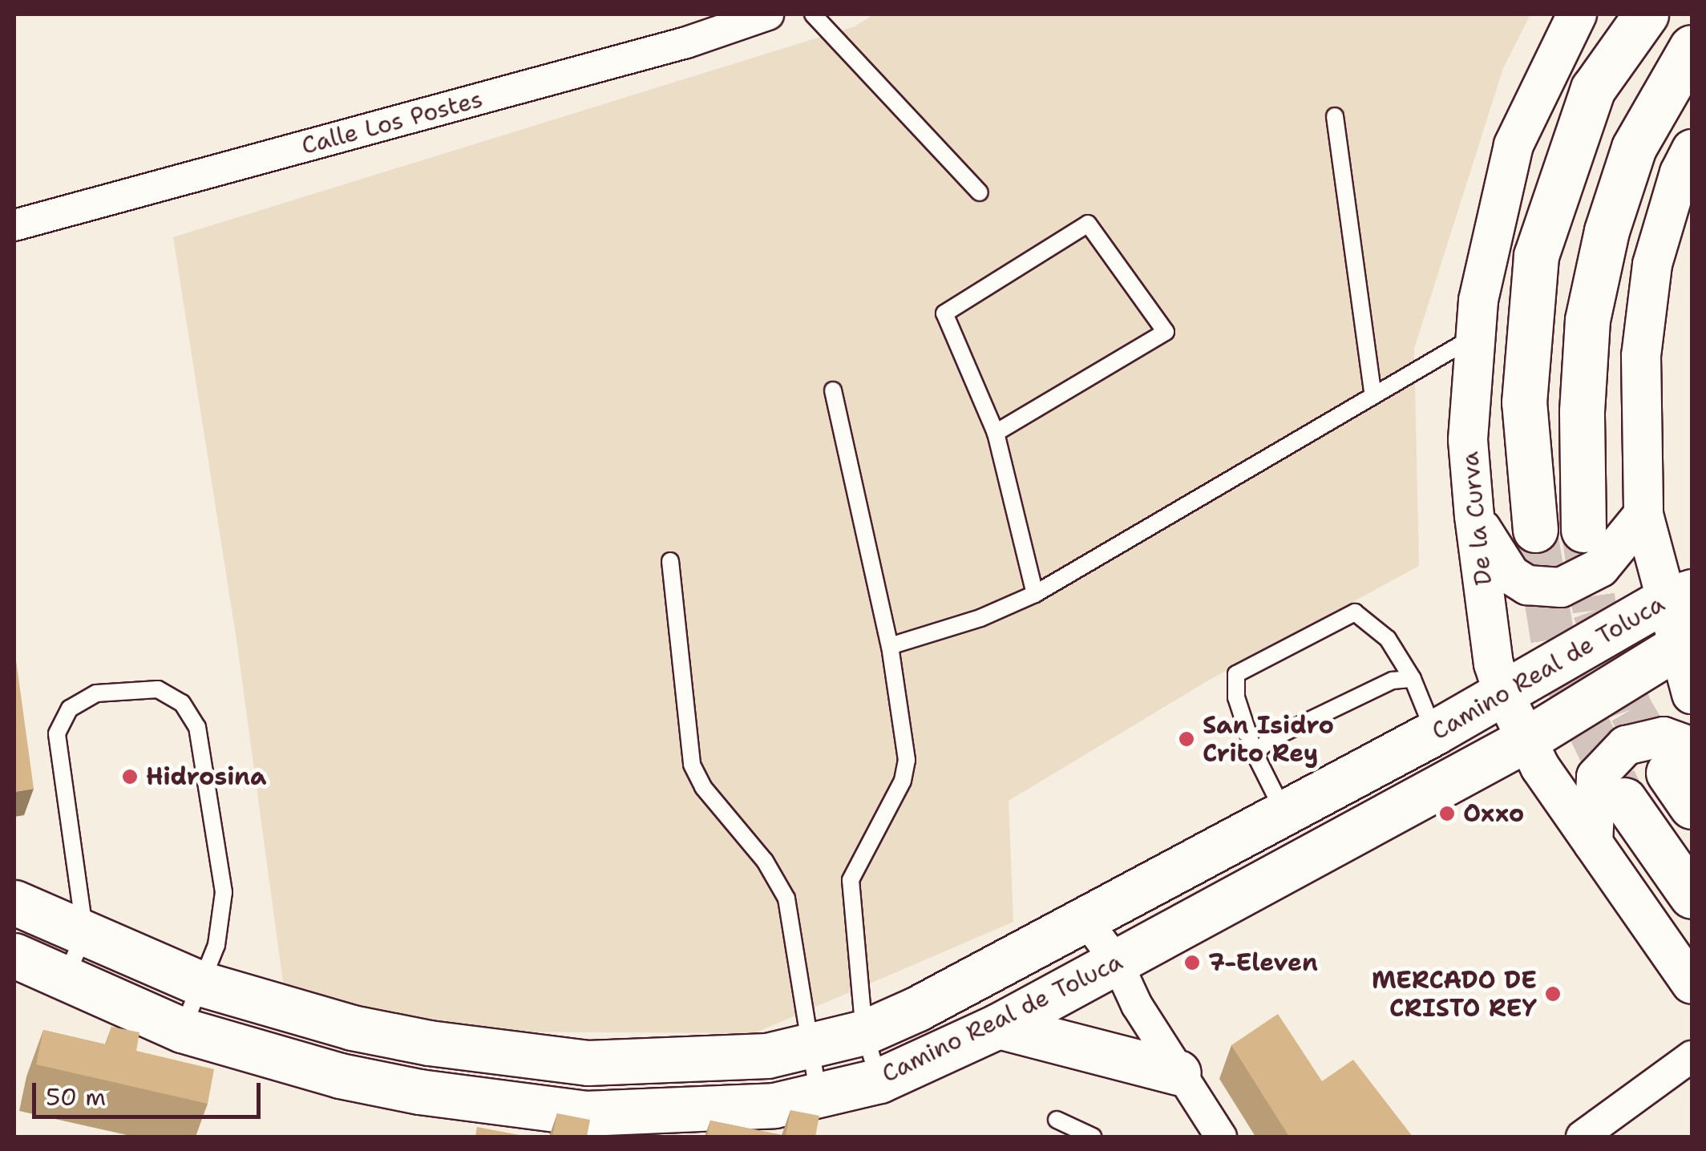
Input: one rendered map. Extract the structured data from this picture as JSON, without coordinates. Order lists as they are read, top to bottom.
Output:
{
  "streets": {
    "main road": ["Camino Real de Toluca"],
    "street": ["Calle Los Postes", "De la Curva"]
  },
  "crossings": [
    ["De la Curva", "Camino Real de Toluca"]
  ],
  "places": [
    "San Isidro Crito Rey",
    "Hidrosina",
    "Oxxo",
    "7-Eleven",
    "MERCADO DE CRISTO REY"
  ],
  "scale_bar": "50 m"
}
